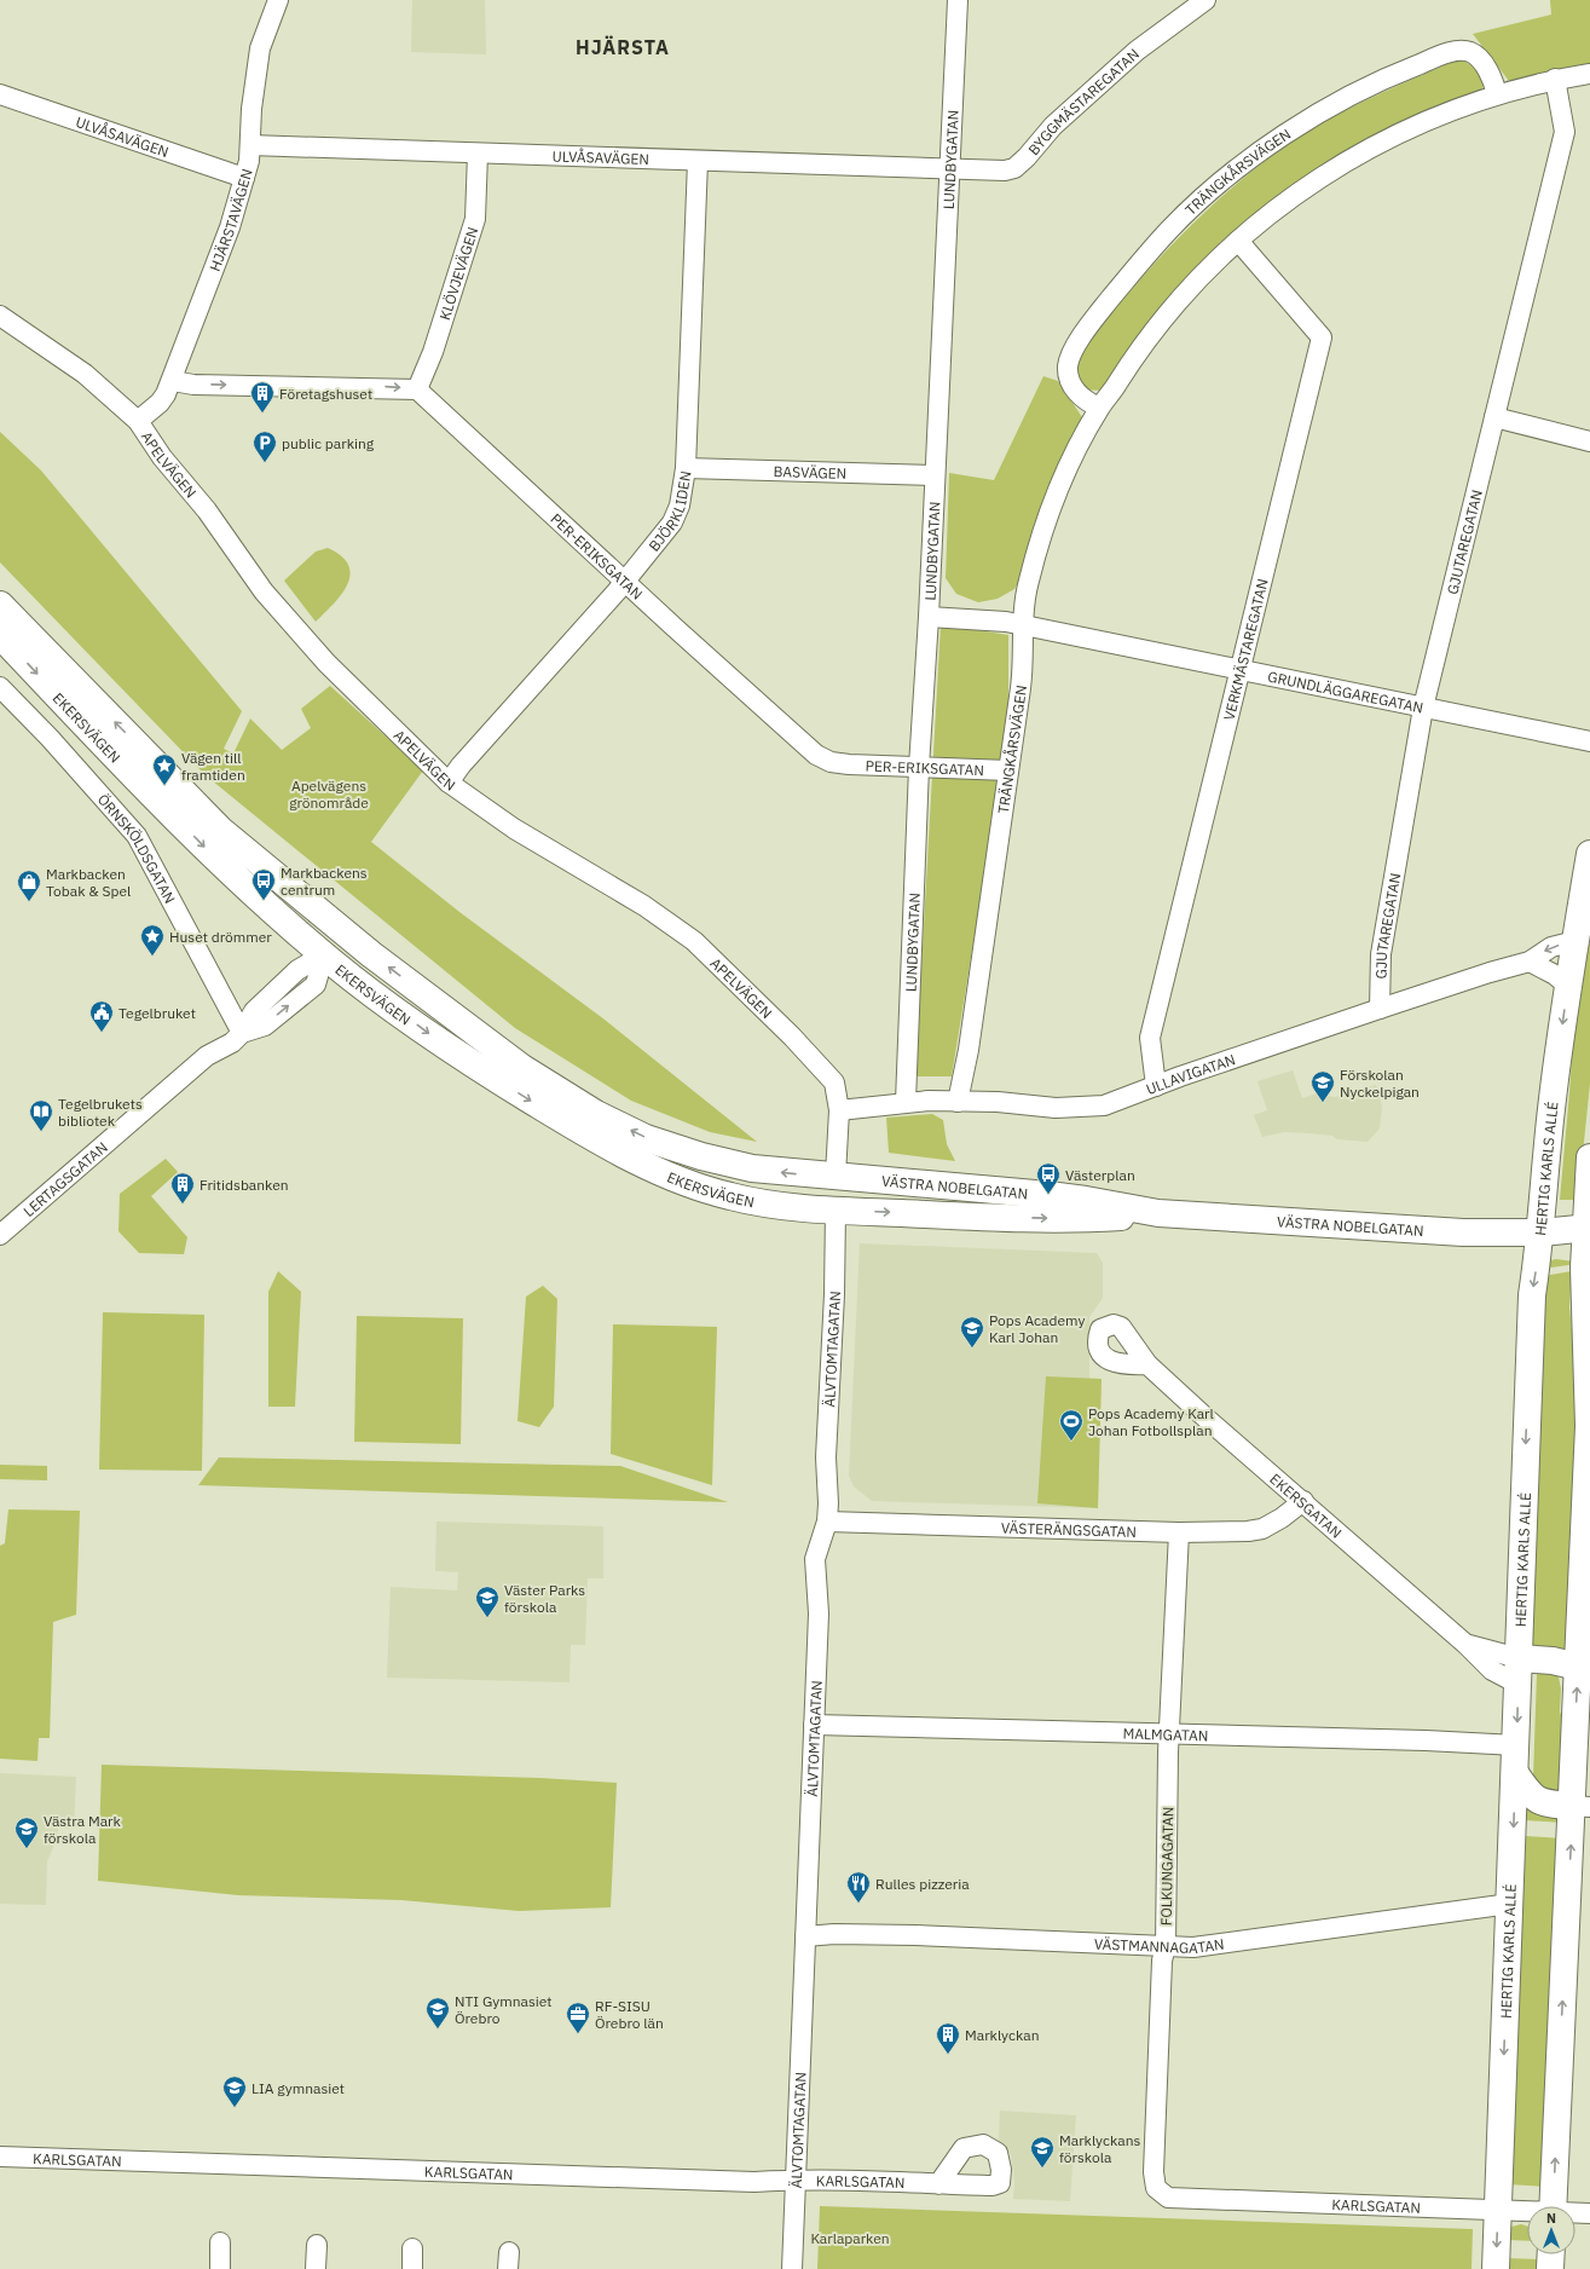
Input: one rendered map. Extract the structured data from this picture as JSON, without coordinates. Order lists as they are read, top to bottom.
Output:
{
  "streets": {
    "main road": ["EKERSVÄGEN", "HERTIG KARLS ALLÉ", "VÄSTRA NOBELGATAN"],
    "street": [
      "BYGGMÄSTAREGATAN",
      "ULVÅSAVÄGEN",
      "LUNDBYGATAN",
      "TRÄNGKÅRSVÄGEN",
      "HJÄRSTAVÄGEN",
      "KLÖVJEVÄGEN",
      "APELVÄGEN",
      "BASVÄGEN",
      "BJÖRKLIDEN",
      "GJUTAREGATAN",
      "PER-ERIKSGATAN",
      "VERKMÄSTAREGATAN",
      "GRUNDLÄGGAREGATAN",
      "ÖRNSKÖLDSGATAN",
      "ULLAVIGATAN",
      "LERTAGSGATAN",
      "ÄLVTOMTAGATAN",
      "EKERSGATAN",
      "VÄSTERÄNGSGATAN",
      "MALMGATAN",
      "FOLKUNGAGATAN",
      "VÄSTMANNAGATAN",
      "KARLSGATAN"
    ]
  },
  "crossings": [
    ["BYGGMÄSTAREGATAN", "ULVÅSAVÄGEN"],
    ["BYGGMÄSTAREGATAN", "LUNDBYGATAN"],
    ["ULVÅSAVÄGEN", "LUNDBYGATAN"],
    ["ULVÅSAVÄGEN", "HJÄRSTAVÄGEN"],
    ["ULVÅSAVÄGEN", "KLÖVJEVÄGEN"],
    ["ULVÅSAVÄGEN", "BJÖRKLIDEN"],
    ["LUNDBYGATAN", "BASVÄGEN"],
    ["LUNDBYGATAN", "PER-ERIKSGATAN"],
    ["LUNDBYGATAN", "GRUNDLÄGGAREGATAN"],
    ["LUNDBYGATAN", "ULLAVIGATAN"],
    ["TRÄNGKÅRSVÄGEN", "GJUTAREGATAN"],
    ["TRÄNGKÅRSVÄGEN", "PER-ERIKSGATAN"],
    ["TRÄNGKÅRSVÄGEN", "VERKMÄSTAREGATAN"],
    ["TRÄNGKÅRSVÄGEN", "GRUNDLÄGGAREGATAN"],
    ["TRÄNGKÅRSVÄGEN", "ULLAVIGATAN"],
    ["HJÄRSTAVÄGEN", "APELVÄGEN"],
    ["KLÖVJEVÄGEN", "PER-ERIKSGATAN"],
    ["APELVÄGEN", "BJÖRKLIDEN"],
    ["APELVÄGEN", "EKERSVÄGEN"],
    ["APELVÄGEN", "ULLAVIGATAN"],
    ["APELVÄGEN", "VÄSTRA NOBELGATAN"],
    ["BASVÄGEN", "BJÖRKLIDEN"],
    ["BJÖRKLIDEN", "PER-ERIKSGATAN"],
    ["GJUTAREGATAN", "GRUNDLÄGGAREGATAN"],
    ["GJUTAREGATAN", "ULLAVIGATAN"],
    ["VERKMÄSTAREGATAN", "GRUNDLÄGGAREGATAN"],
    ["VERKMÄSTAREGATAN", "ULLAVIGATAN"],
    ["EKERSVÄGEN", "LERTAGSGATAN"],
    ["EKERSVÄGEN", "VÄSTRA NOBELGATAN"],
    ["EKERSVÄGEN", "ÄLVTOMTAGATAN"],
    ["ÖRNSKÖLDSGATAN", "LERTAGSGATAN"],
    ["ULLAVIGATAN", "HERTIG KARLS ALLÉ"],
    ["HERTIG KARLS ALLÉ", "VÄSTRA NOBELGATAN"],
    ["HERTIG KARLS ALLÉ", "EKERSGATAN"],
    ["HERTIG KARLS ALLÉ", "MALMGATAN"],
    ["HERTIG KARLS ALLÉ", "VÄSTMANNAGATAN"],
    ["HERTIG KARLS ALLÉ", "KARLSGATAN"],
    ["VÄSTRA NOBELGATAN", "ÄLVTOMTAGATAN"],
    ["ÄLVTOMTAGATAN", "VÄSTERÄNGSGATAN"],
    ["ÄLVTOMTAGATAN", "MALMGATAN"],
    ["ÄLVTOMTAGATAN", "VÄSTMANNAGATAN"],
    ["ÄLVTOMTAGATAN", "KARLSGATAN"],
    ["EKERSGATAN", "VÄSTERÄNGSGATAN"],
    ["VÄSTERÄNGSGATAN", "FOLKUNGAGATAN"],
    ["MALMGATAN", "FOLKUNGAGATAN"],
    ["FOLKUNGAGATAN", "VÄSTMANNAGATAN"],
    ["FOLKUNGAGATAN", "KARLSGATAN"]
  ],
  "districts": ["HJÄRSTA"],
  "parks": ["Apelvägens grönområde", "Karlaparken"],
  "places": {
    "building": ["Företagshuset", "Fritidsbanken", "Marklyckan"],
    "parking": ["public parking"],
    "place": ["Vägen till framtiden", "Huset drömmer"],
    "bus stop": ["Markbackens centrum", "Västerplan"],
    "shop": ["Markbacken Tobak & Spel"],
    "public building": ["Tegelbruket"],
    "school or university": [
      "Förskolan Nyckelpigan",
      "Pops Academy Karl Johan",
      "Väster Parks förskola",
      "Västra Mark förskola",
      "NTI Gymnasiet Örebro",
      "LIA gymnasiet",
      "Marklyckans förskola"
    ],
    "library": ["Tegelbrukets bibliotek"],
    "sports": ["Pops Academy Karl Johan Fotbollsplan"],
    "restaurant": ["Rulles pizzeria"],
    "office": ["RF-SISU Örebro län"]
  },
  "north": "top"
}
